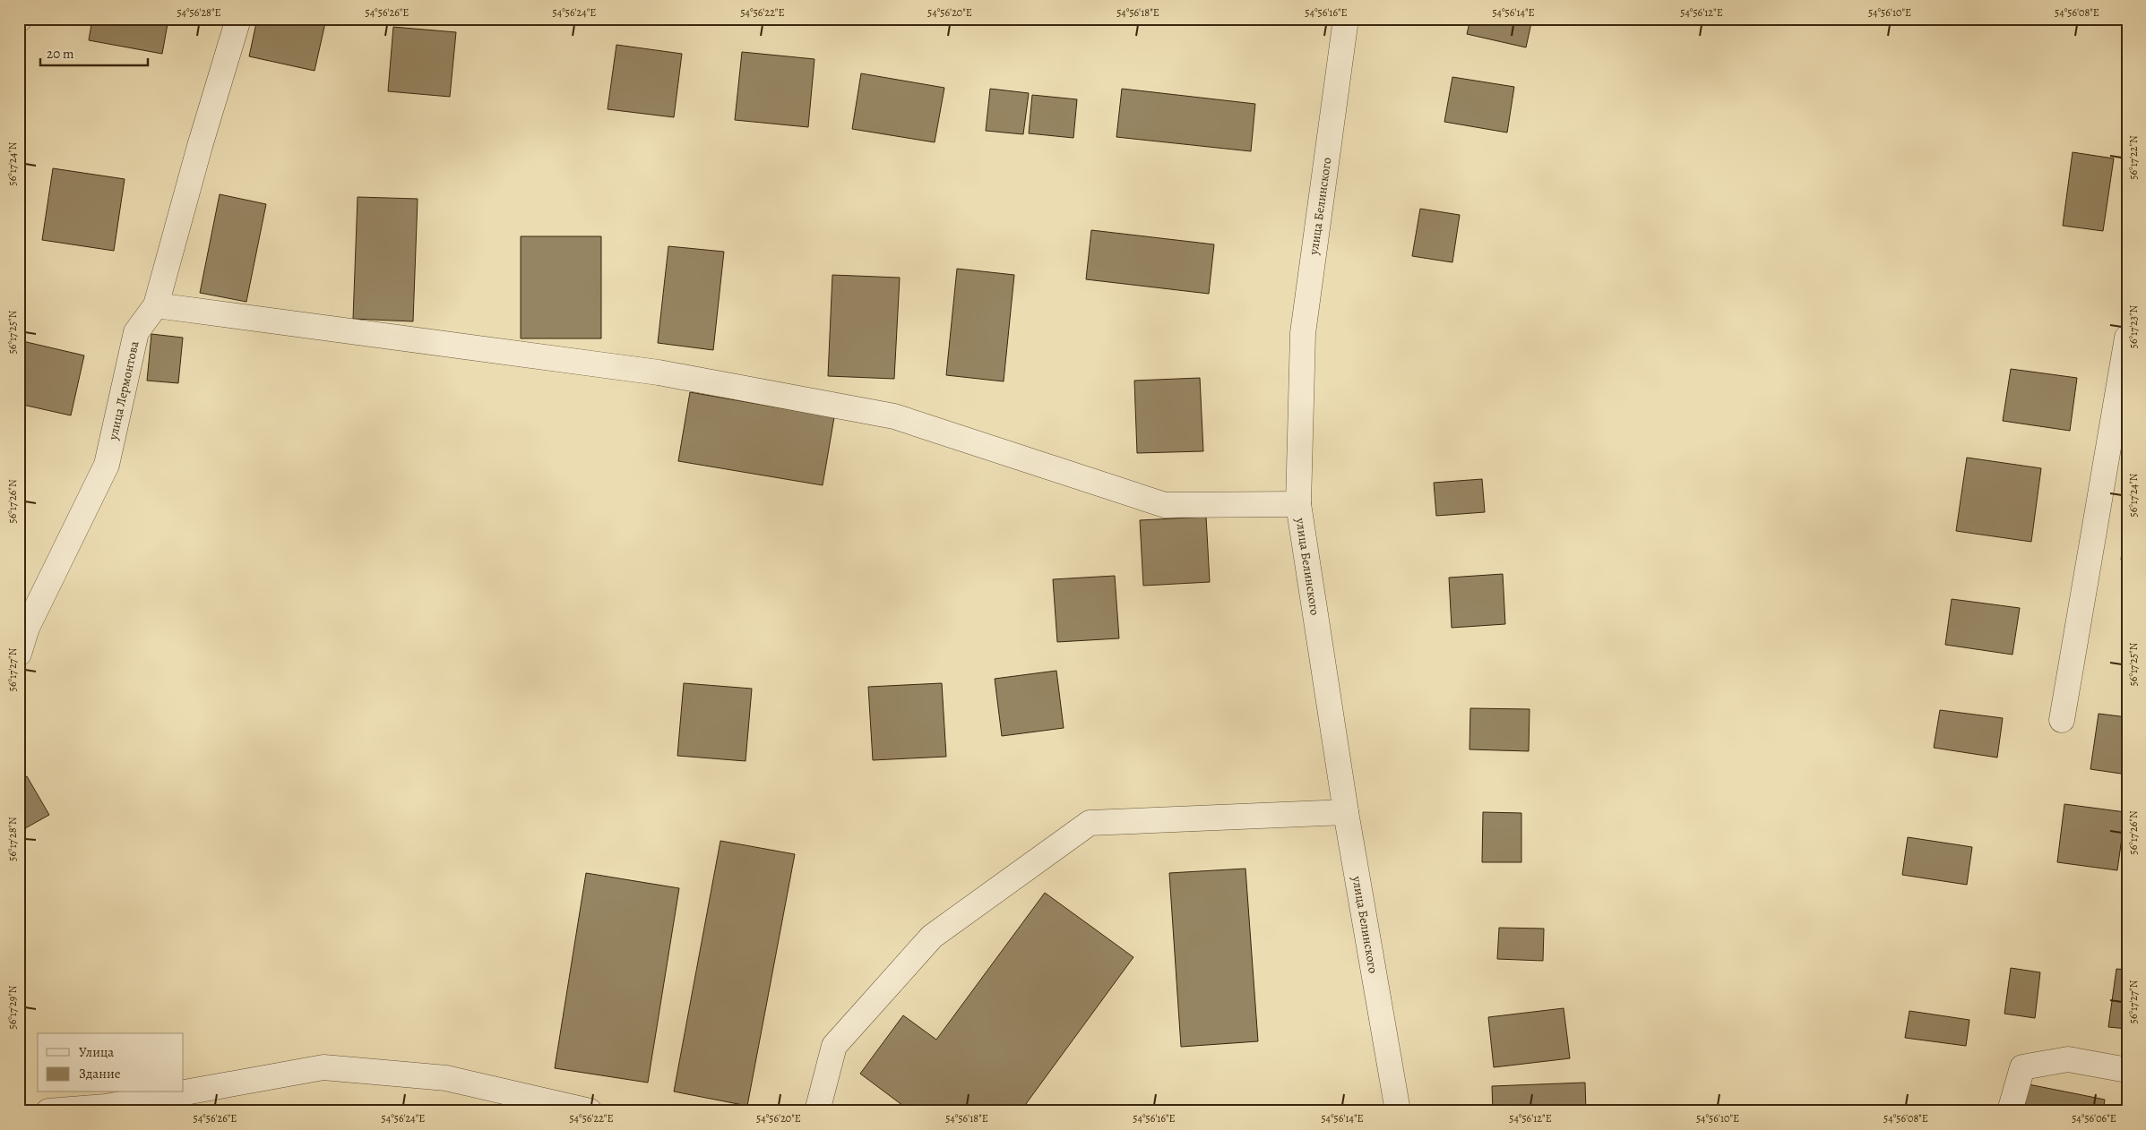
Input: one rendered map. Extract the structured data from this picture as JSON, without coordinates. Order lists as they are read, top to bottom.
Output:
{
  "streets": {
    "street": ["улица Белинского", "улица Лермонтова"]
  },
  "legend": ["Улица", "Здание"],
  "scale_bar": "20 m",
  "coordinates": [
    "54°56'28\"E",
    "54°56'26\"E",
    "54°56'24\"E",
    "54°56'22\"E",
    "54°56'20\"E",
    "54°56'18\"E",
    "54°56'16\"E",
    "54°56'14\"E",
    "54°56'12\"E",
    "54°56'10\"E",
    "54°56'08\"E",
    "56°17'22\"N",
    "56°17'24\"N",
    "56°17'23\"N",
    "56°17'25\"N",
    "56°17'26\"N",
    "56°17'27\"N",
    "56°17'28\"N",
    "56°17'29\"N",
    "54°56'06\"E"
  ]
}
